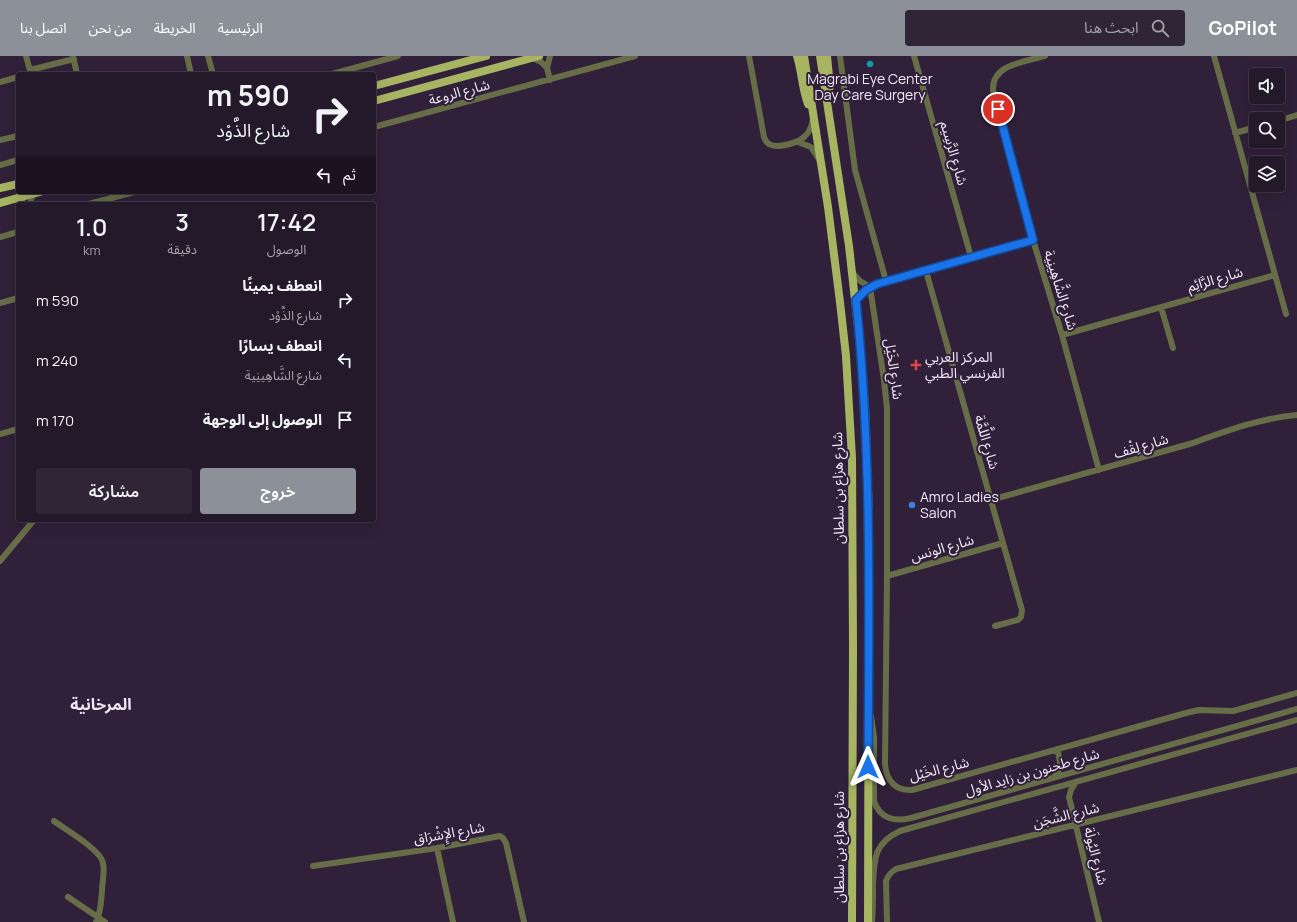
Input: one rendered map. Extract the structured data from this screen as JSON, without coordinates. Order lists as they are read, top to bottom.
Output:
{
  "streets": {
    "main road": ["شارع هزاع بن سلطان"],
    "street": [
      "شارع الروعة",
      "شارع الرَّسِيم",
      "شارع الرَّائِم",
      "شارع الشَّاهِينِية",
      "شارع الخَيْل",
      "شارع اللَّمَّة",
      "شارع لِقْف",
      "شارع الونس",
      "شارع طحنون بن زايد الأول",
      "شارع الشَّجَن",
      "شارع الإِشْرَاق",
      "شارع اليُولَة"
    ]
  },
  "crossings": [
    ["شارع الرَّائِم", "شارع الشَّاهِينِية"],
    ["شارع الشَّاهِينِية", "شارع لِقْف"],
    ["شارع الخَيْل", "شارع الونس"],
    ["شارع اللَّمَّة", "شارع لِقْف"],
    ["شارع اللَّمَّة", "شارع الونس"],
    ["شارع هزاع بن سلطان", "شارع طحنون بن زايد الأول"],
    ["شارع الشَّجَن", "شارع اليُولَة"]
  ],
  "districts": ["المرخانية"],
  "places": {
    "other": ["Magrabi Eye Center Day Care Surgery", "Amro Ladies Salon"],
    "health": ["المركز العربي الفرنسي الطبي"]
  },
  "page": {
    "header": "GoPilot",
    "search": "ابحث هنا",
    "nav": [
      "الرئيسية",
      "الخريطة",
      "من نحن",
      "اتصل بنا"
    ],
    "turn": ["590 m", "شارع الذَّوْد"],
    "then": "ثم",
    "eta": [
      "17:42",
      "الوصول",
      "3",
      "دقيقة",
      "1.0",
      "km"
    ],
    "list": [
      {
        "name": "انعطف يمينًا",
        "note": "شارع الذَّوْد",
        "value": "590 m"
      },
      {
        "name": "انعطف يسارًا",
        "note": "شارع الشَّاهِينِية",
        "value": "240 m"
      },
      {
        "name": "الوصول إلى الوجهة",
        "value": "170 m"
      }
    ],
    "buttons": ["خروج", "مشاركة"]
  }
}
